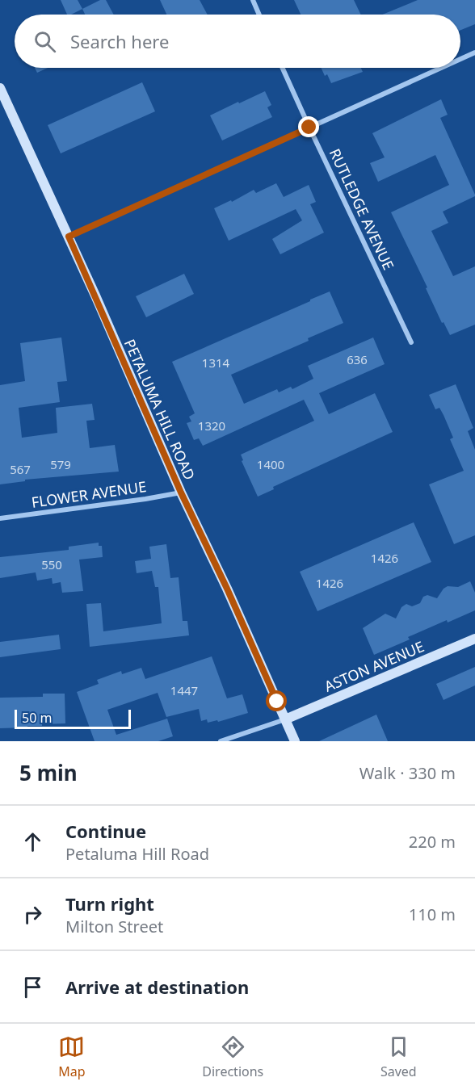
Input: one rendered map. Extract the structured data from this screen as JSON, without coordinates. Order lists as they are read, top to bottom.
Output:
{
  "streets": {
    "main road": ["PETALUMA HILL ROAD", "ASTON AVENUE"],
    "street": ["RUTLEDGE AVENUE", "FLOWER AVENUE"]
  },
  "crossings": [
    ["PETALUMA HILL ROAD", "FLOWER AVENUE"],
    ["PETALUMA HILL ROAD", "ASTON AVENUE"]
  ],
  "house_numbers": [
    "636",
    "1314",
    "1320",
    "579",
    "1400",
    "567",
    "1426",
    "550",
    "1426",
    "1447"
  ],
  "scale_bar": "50 m",
  "page": {
    "search": "Search here",
    "scale": "50 m",
    "heading": ["5 min", "Walk · 330 m"],
    "list": [
      ["Continue", "Petaluma Hill Road", "220 m"],
      ["Turn right", "Milton Street", "110 m"],
      "Arrive at destination"
    ],
    "nav": ["Map", "Directions", "Saved"]
  }
}
